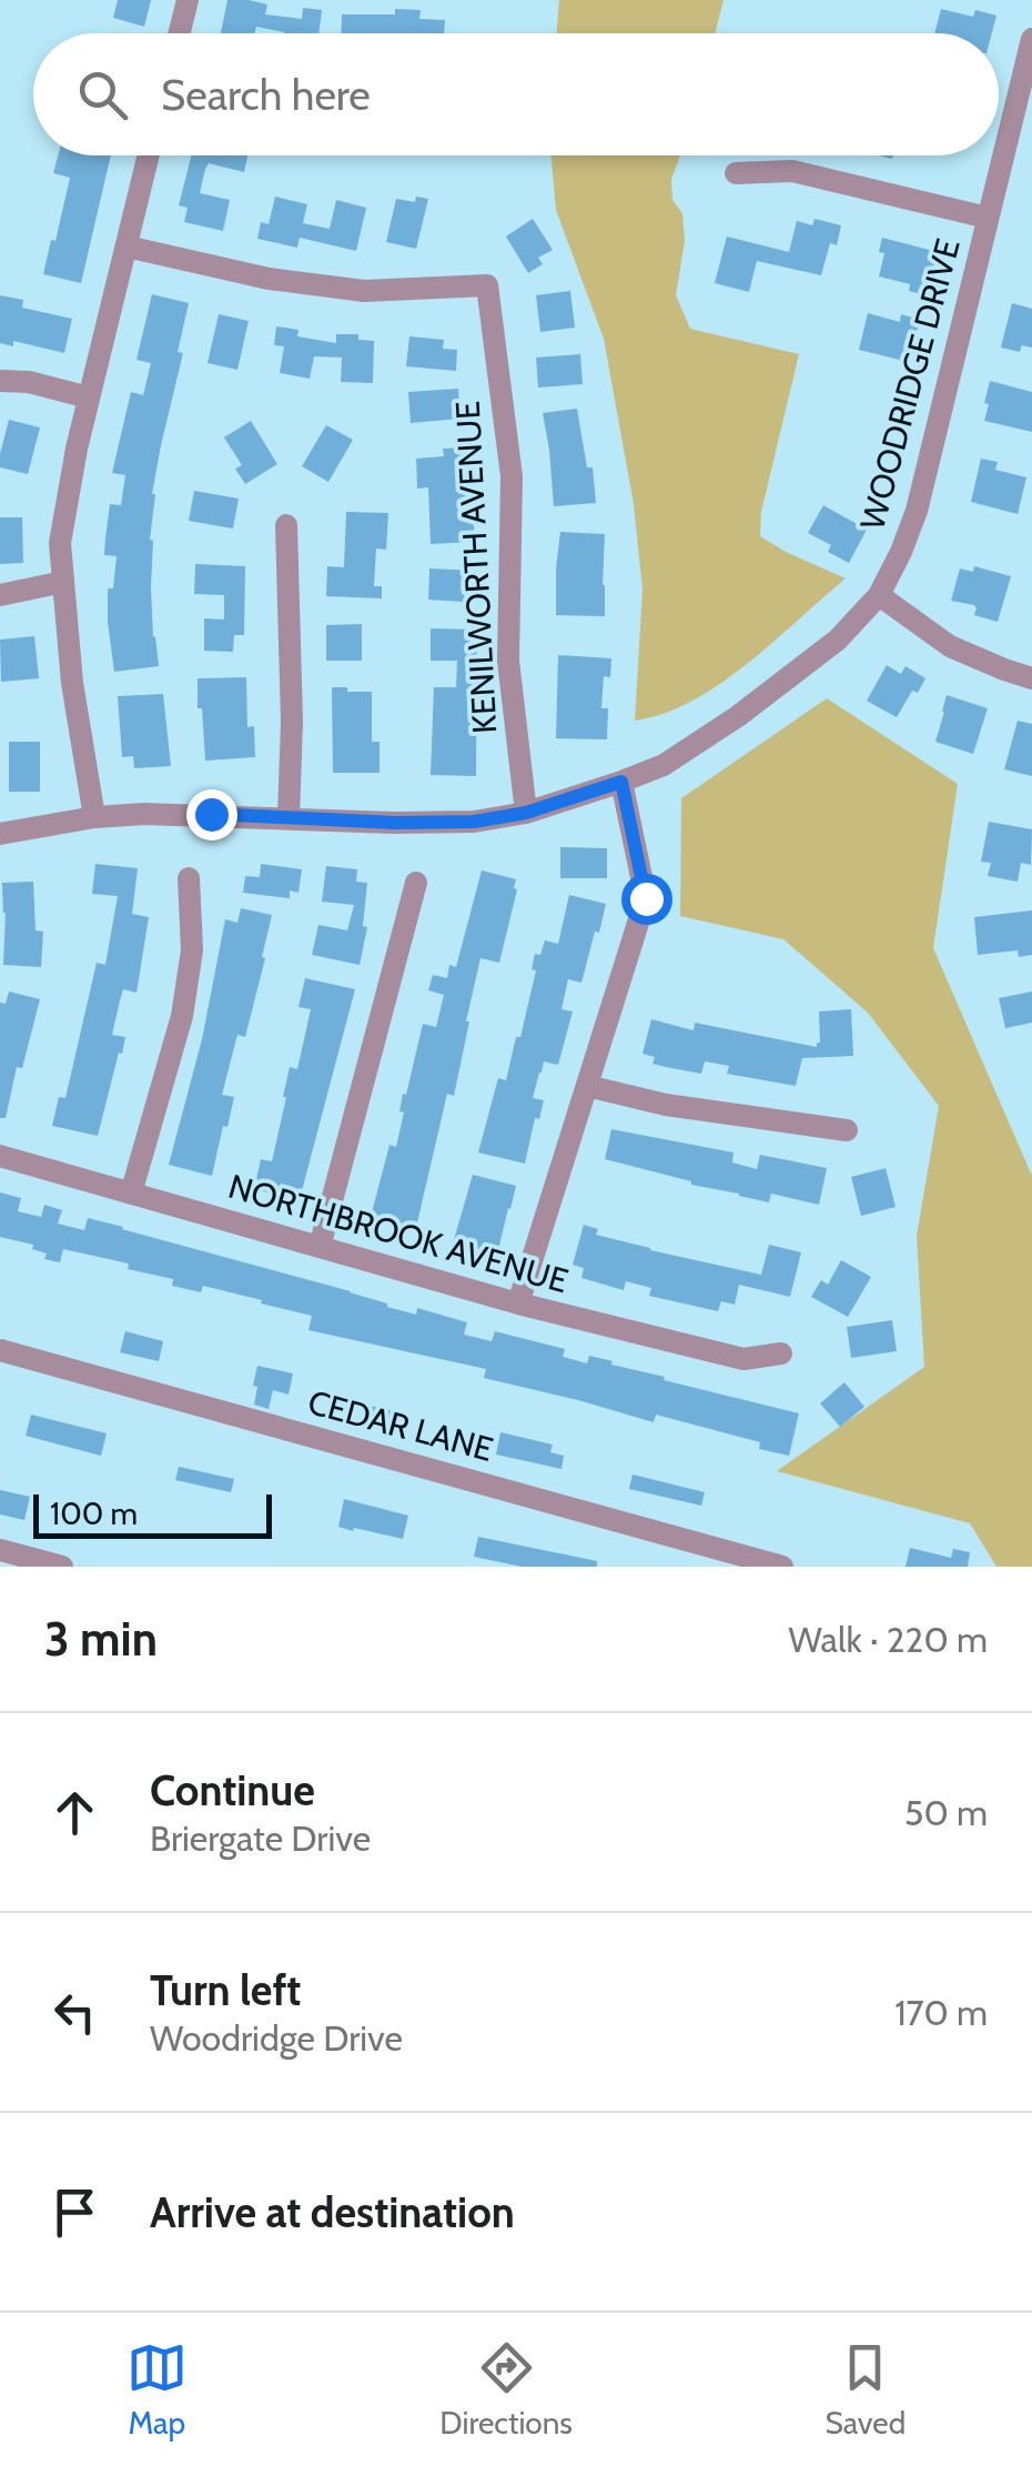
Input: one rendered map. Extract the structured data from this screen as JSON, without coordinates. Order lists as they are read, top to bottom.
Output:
{
  "streets": {
    "street": [
      "WOODRIDGE DRIVE",
      "KENILWORTH AVENUE",
      "NORTHBROOK AVENUE",
      "CEDAR LANE"
    ]
  },
  "crossings": [
    ["WOODRIDGE DRIVE", "KENILWORTH AVENUE"]
  ],
  "scale_bar": "100 m",
  "page": {
    "search": "Search here",
    "scale": "100 m",
    "heading": ["3 min", "Walk · 220 m"],
    "list": [
      ["Continue", "Briergate Drive", "50 m"],
      ["Turn left", "Woodridge Drive", "170 m"],
      "Arrive at destination"
    ],
    "nav": ["Map", "Directions", "Saved"]
  }
}
